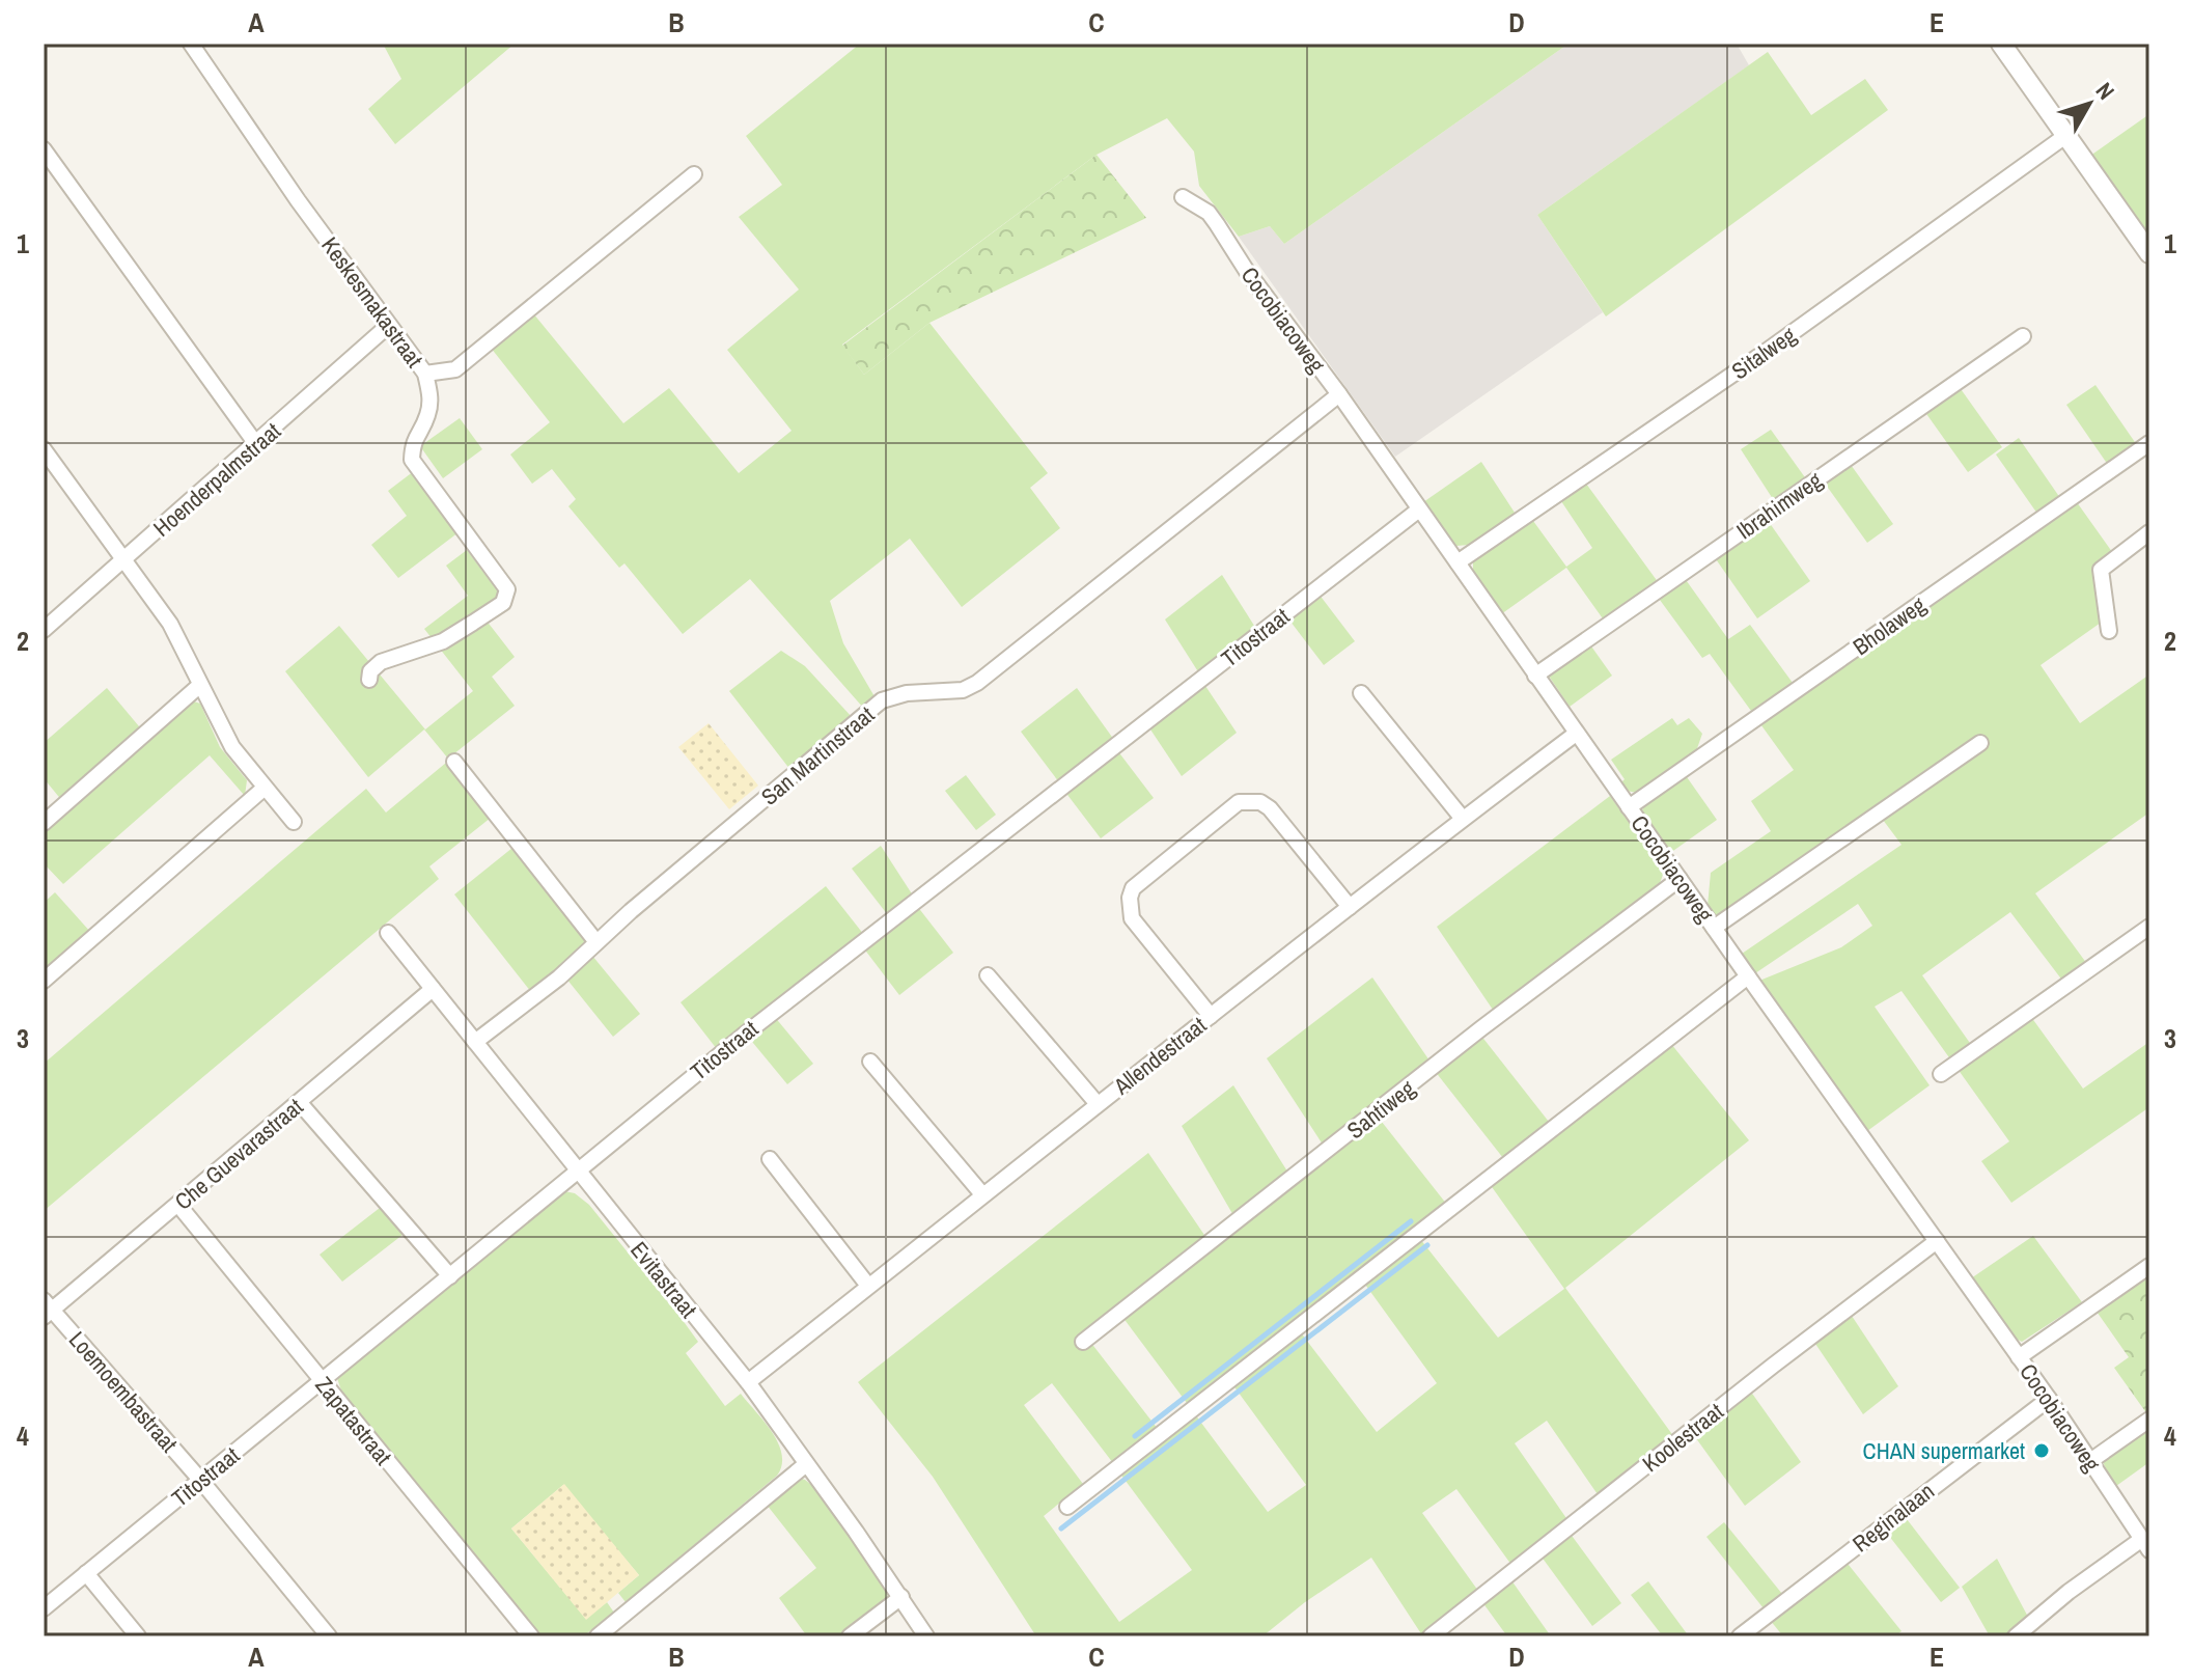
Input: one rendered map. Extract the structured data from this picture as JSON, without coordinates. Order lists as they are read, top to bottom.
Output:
{
  "streets": {
    "street": [
      "Keskesmakastraat",
      "Cocobiacoweg",
      "Sitalweg",
      "Hoenderpalmstraat",
      "Ibrahimweg",
      "Bholaweg",
      "Titostraat",
      "San Martinstraat",
      "Allendestraat",
      "Sahtiweg",
      "Che Guevarastraat",
      "Evitastraat",
      "Loemoembastraat",
      "Zapatastraat",
      "Koolestraat",
      "Reginalaan"
    ]
  },
  "crossings": [
    ["Keskesmakastraat", "Hoenderpalmstraat"],
    ["Cocobiacoweg", "Sitalweg"],
    ["Cocobiacoweg", "Ibrahimweg"],
    ["Cocobiacoweg", "Bholaweg"],
    ["Cocobiacoweg", "Titostraat"],
    ["Cocobiacoweg", "San Martinstraat"],
    ["Cocobiacoweg", "Allendestraat"],
    ["Cocobiacoweg", "Sahtiweg"],
    ["Cocobiacoweg", "Koolestraat"],
    ["Cocobiacoweg", "Reginalaan"],
    ["Titostraat", "Evitastraat"],
    ["Titostraat", "Loemoembastraat"],
    ["Titostraat", "Zapatastraat"],
    ["San Martinstraat", "Evitastraat"],
    ["Allendestraat", "Evitastraat"],
    ["Che Guevarastraat", "Evitastraat"],
    ["Che Guevarastraat", "Loemoembastraat"],
    ["Che Guevarastraat", "Zapatastraat"]
  ],
  "places": ["CHAN supermarket"],
  "north": "top right",
  "grid": {
    "columns": [
      "A",
      "B",
      "C",
      "D",
      "E"
    ],
    "rows": [
      "1",
      "2",
      "3",
      "4"
    ]
  }
}
